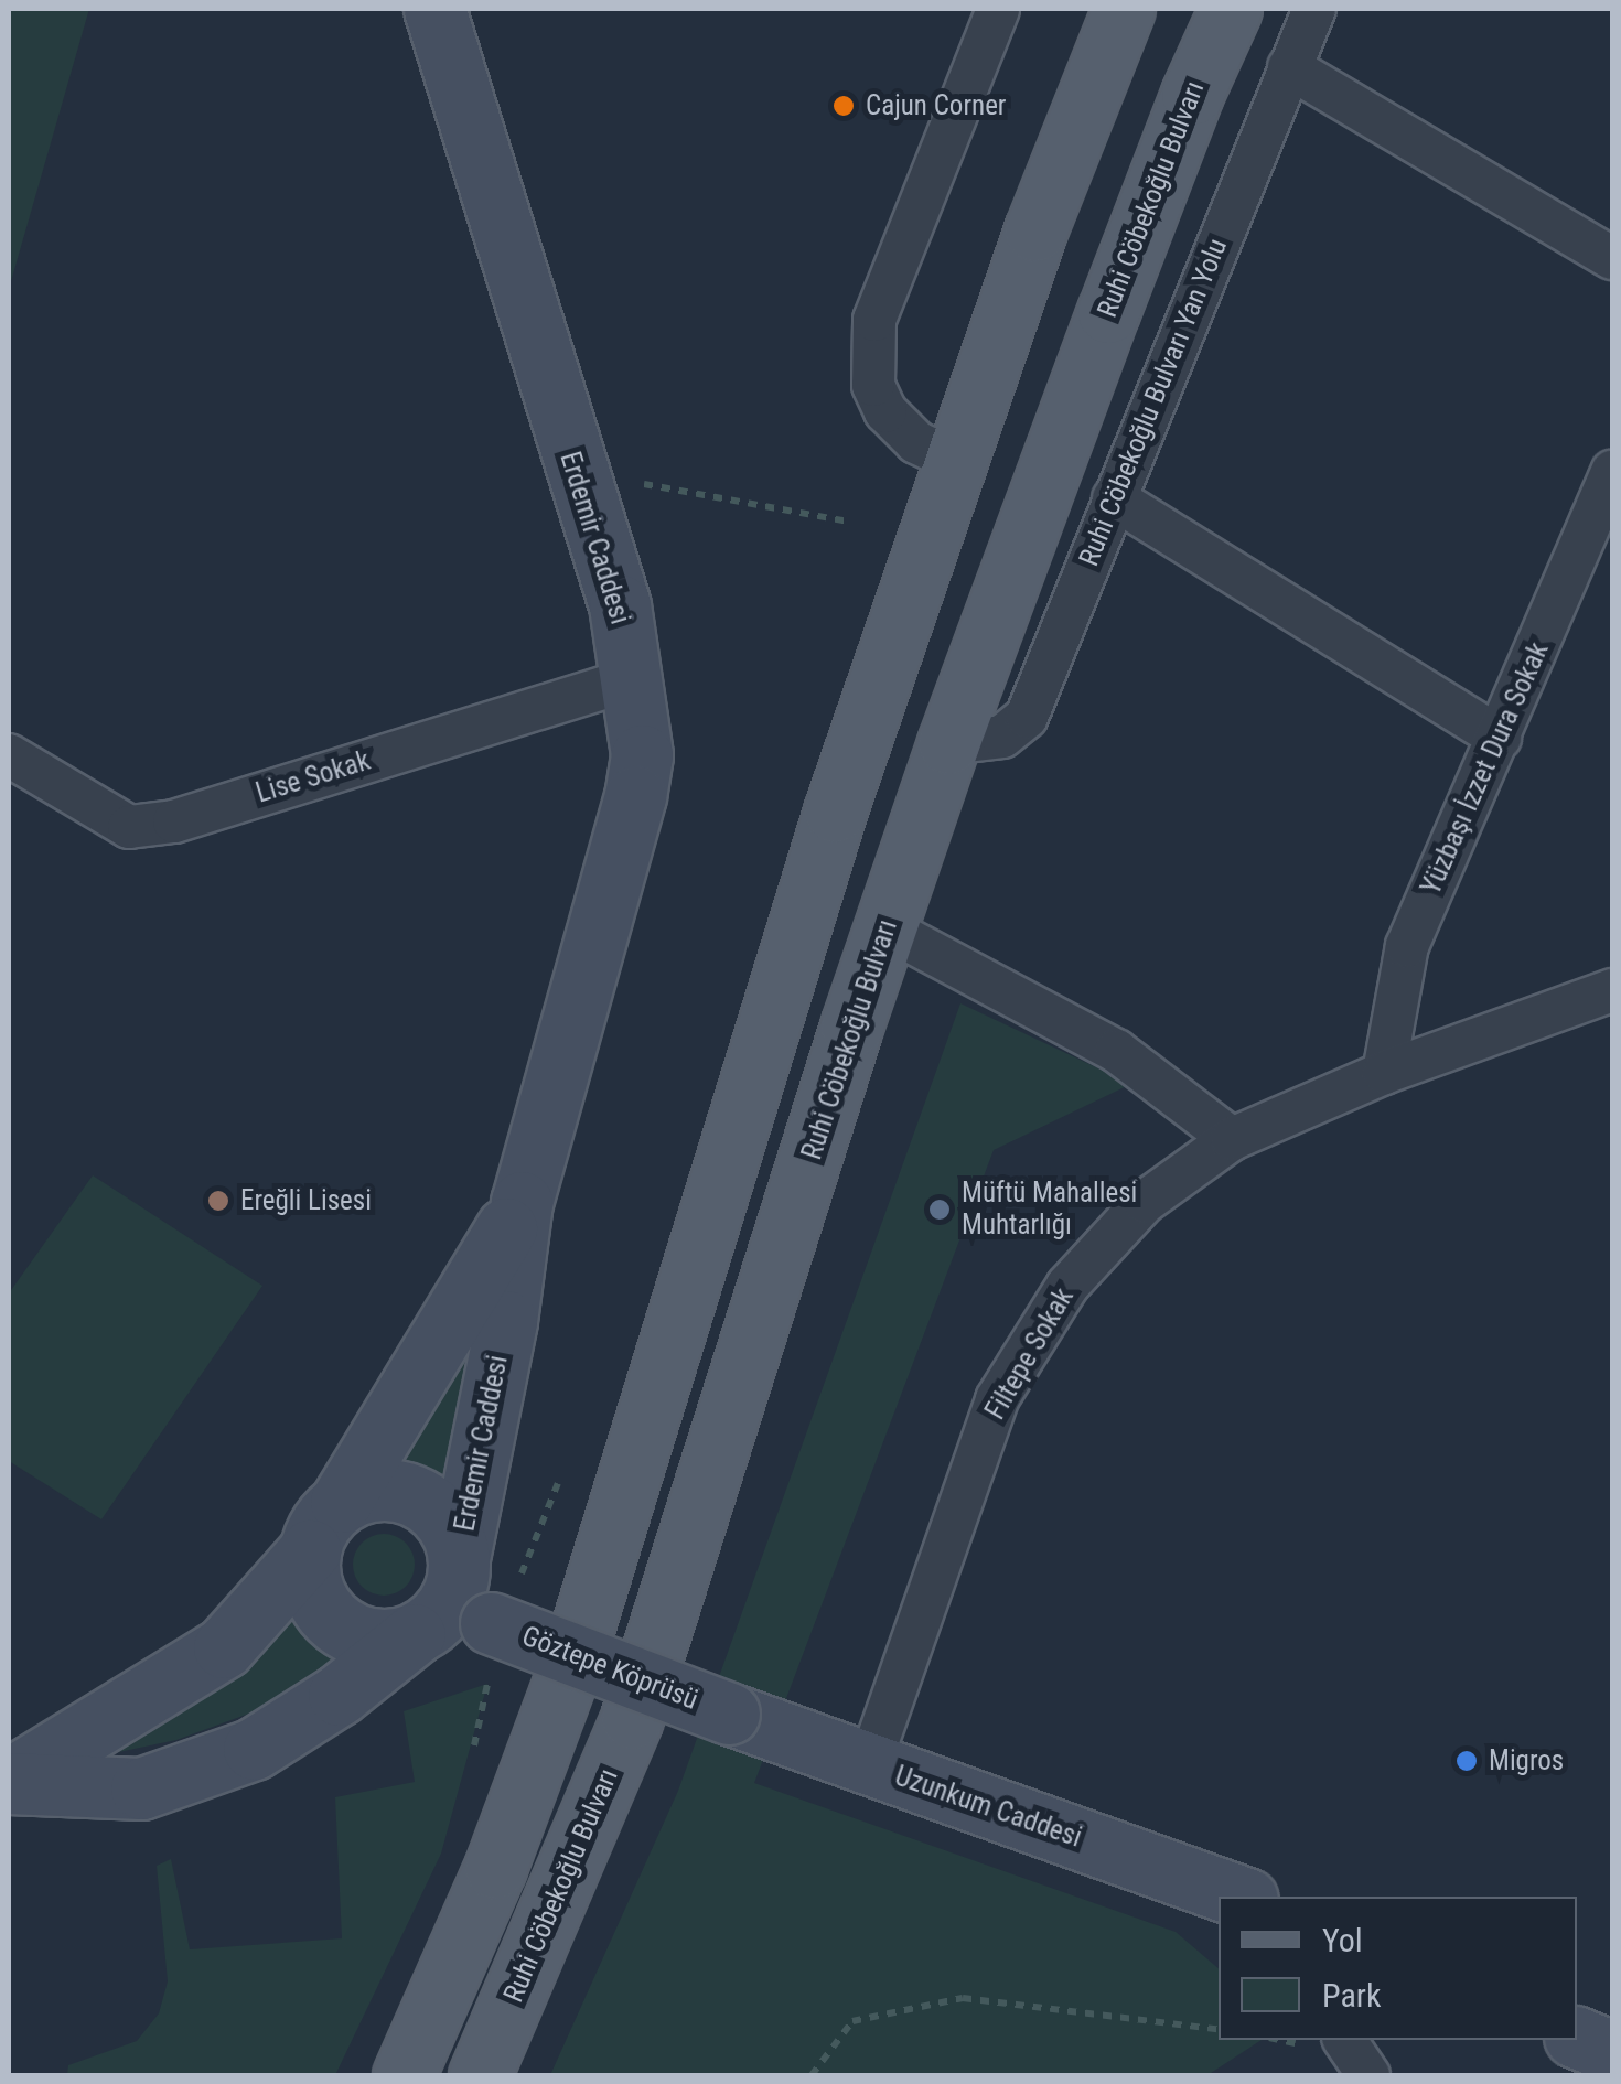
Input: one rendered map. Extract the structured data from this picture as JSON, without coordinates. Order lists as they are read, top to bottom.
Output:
{
  "streets": {
    "main road": [
      "Ruhi Cöbekoğlu Bulvarı",
      "Erdemir Caddesi",
      "Göztepe Köprüsü",
      "Uzunkum Caddesi"
    ],
    "street": [
      "Ruhi Cöbekoğlu Bulvarı Yan Yolu",
      "Yüzbaşı İzzet Dura Sokak",
      "Lise Sokak",
      "Filtepe Sokak"
    ]
  },
  "crossings": [
    ["Ruhi Cöbekoğlu Bulvarı", "Ruhi Cöbekoğlu Bulvarı Yan Yolu"],
    ["Erdemir Caddesi", "Lise Sokak"],
    ["Erdemir Caddesi", "Göztepe Köprüsü"],
    ["Yüzbaşı İzzet Dura Sokak", "Filtepe Sokak"],
    ["Filtepe Sokak", "Uzunkum Caddesi"],
    ["Göztepe Köprüsü", "Uzunkum Caddesi"]
  ],
  "places": [
    "Cajun Corner",
    "Ereğli Lisesi",
    "Müftü Mahallesi Muhtarlığı",
    "Migros"
  ],
  "legend": ["Yol", "Park"]
}
